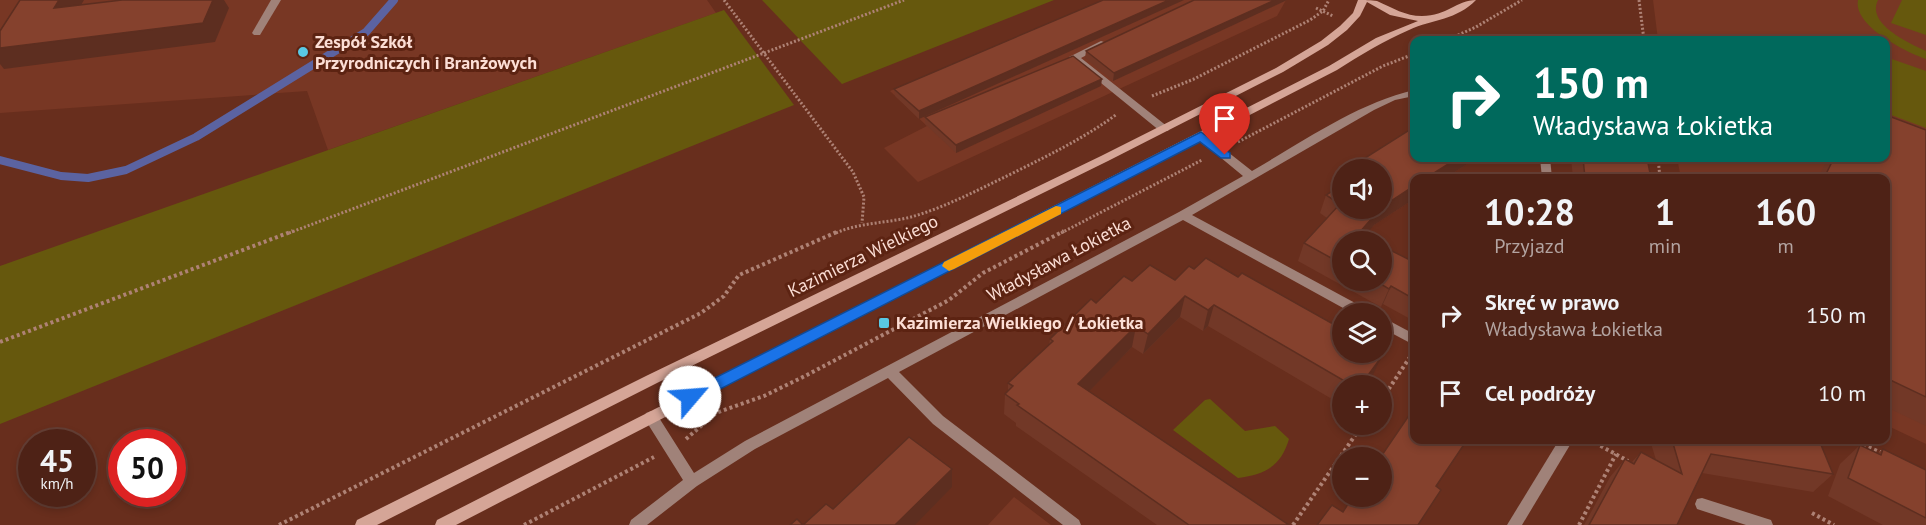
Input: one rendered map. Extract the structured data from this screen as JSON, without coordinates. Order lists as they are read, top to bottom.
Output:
{
  "streets": {
    "main road": ["Kazimierza Wielkiego"],
    "street": ["Władysława Łokietka"]
  },
  "places": {
    "other": ["Zespół Szkół Przyrodniczych i Branżowych"],
    "transit": ["Kazimierza Wielkiego / Łokietka"]
  },
  "page": {
    "turn": ["150 m", "Władysława Łokietka"],
    "map_buttons": ["+", "−"],
    "eta": [
      "10:28",
      "Przyjazd",
      "1",
      "min",
      "160",
      "m"
    ],
    "list": [
      {
        "name": "Skręć w prawo",
        "note": "Władysława Łokietka",
        "value": "150 m"
      },
      {
        "name": "Cel podróży",
        "value": "10 m"
      }
    ],
    "speed": "45 km/h",
    "limit": "50"
  }
}
